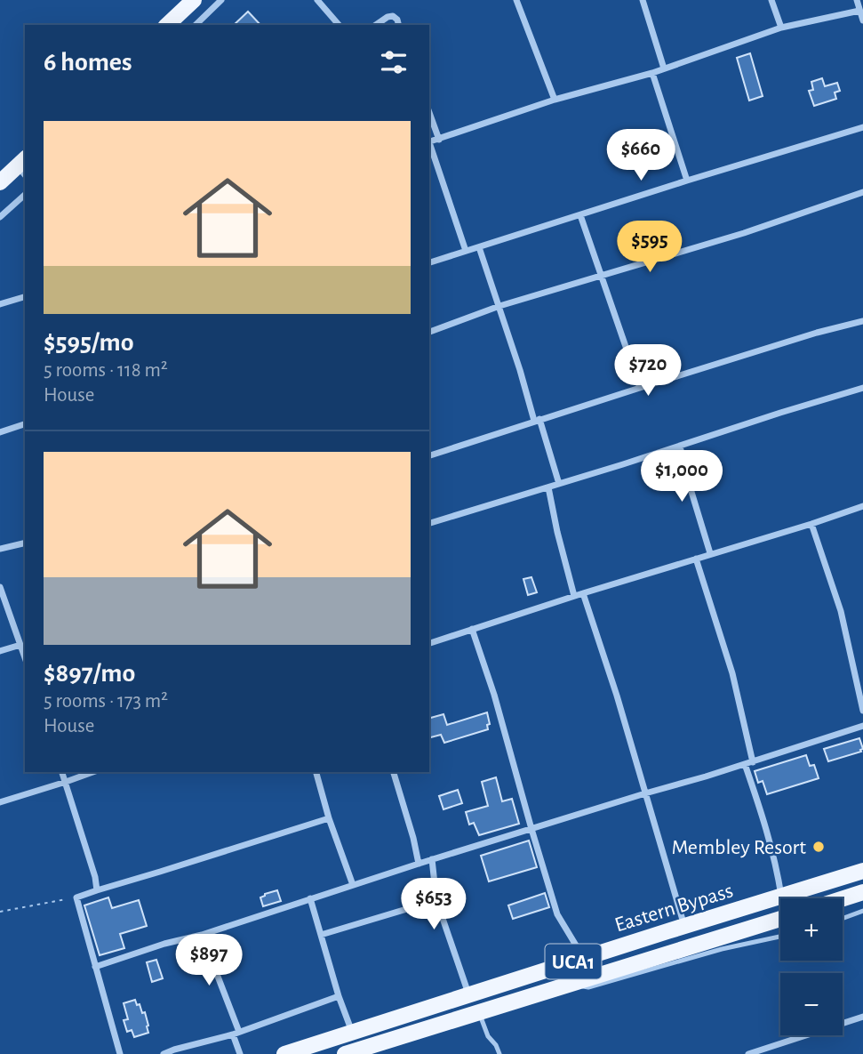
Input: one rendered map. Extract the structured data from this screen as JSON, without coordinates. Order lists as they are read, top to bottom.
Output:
{
  "streets": {
    "main road": ["Eastern Bypass", "UCA1"]
  },
  "places": ["Membley Resort"],
  "page": {
    "heading": "6 homes",
    "list": [
      {
        "name": "$595/mo",
        "note": "5 rooms · 118 m² · House"
      },
      {
        "name": "$897/mo",
        "note": "5 rooms · 173 m² · House"
      }
    ],
    "price": [
      "$660",
      "$595",
      "$720",
      "$1,000",
      "$653",
      "$897"
    ],
    "map_buttons": ["+", "−"]
  }
}
